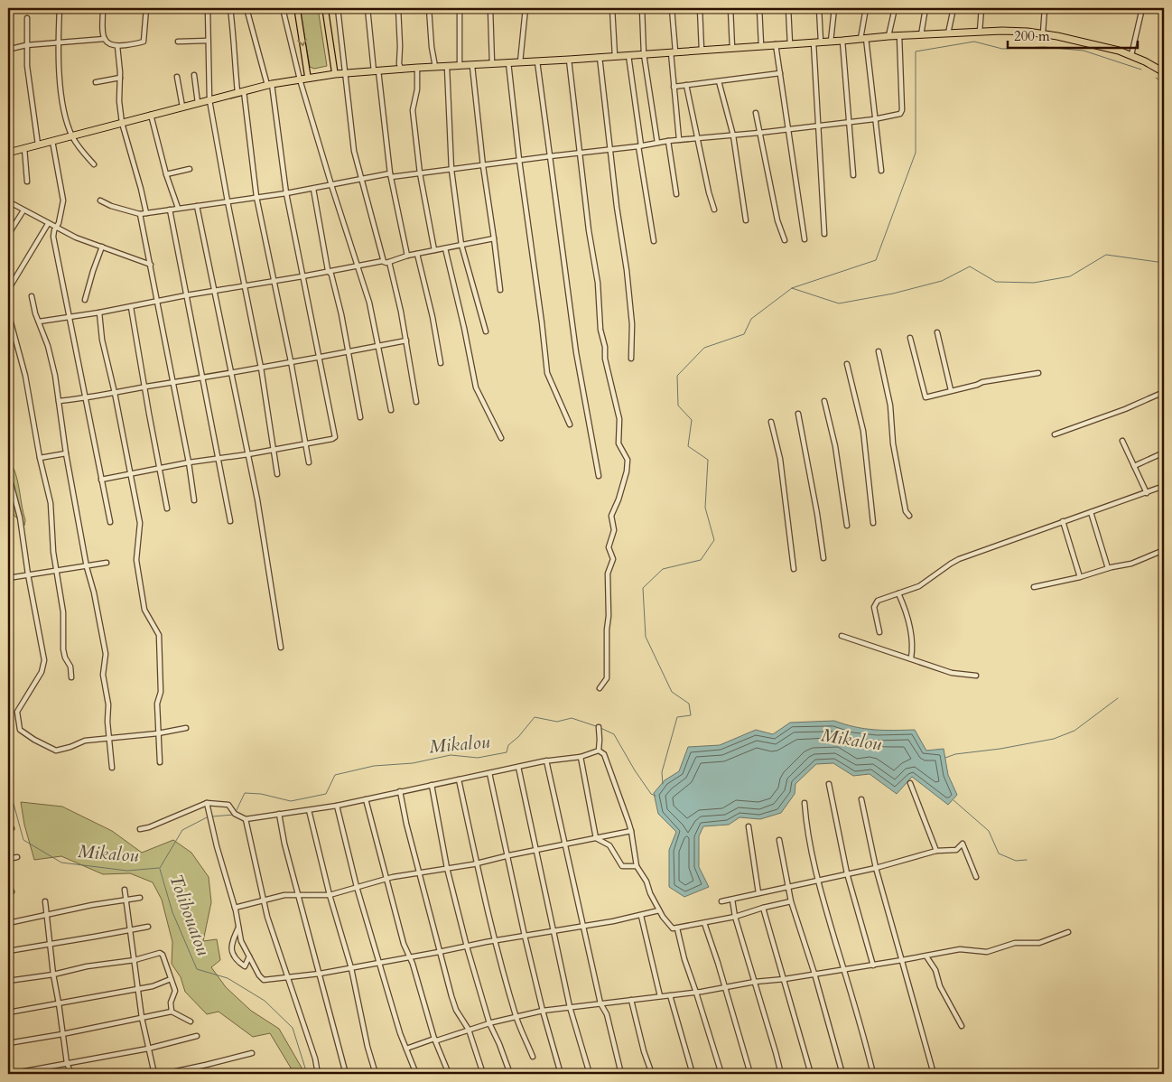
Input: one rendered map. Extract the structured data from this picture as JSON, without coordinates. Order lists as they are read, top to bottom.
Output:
{
  "water": ["Mikalou", "Tolibouatou"],
  "scale_bar": "200 m"
}
